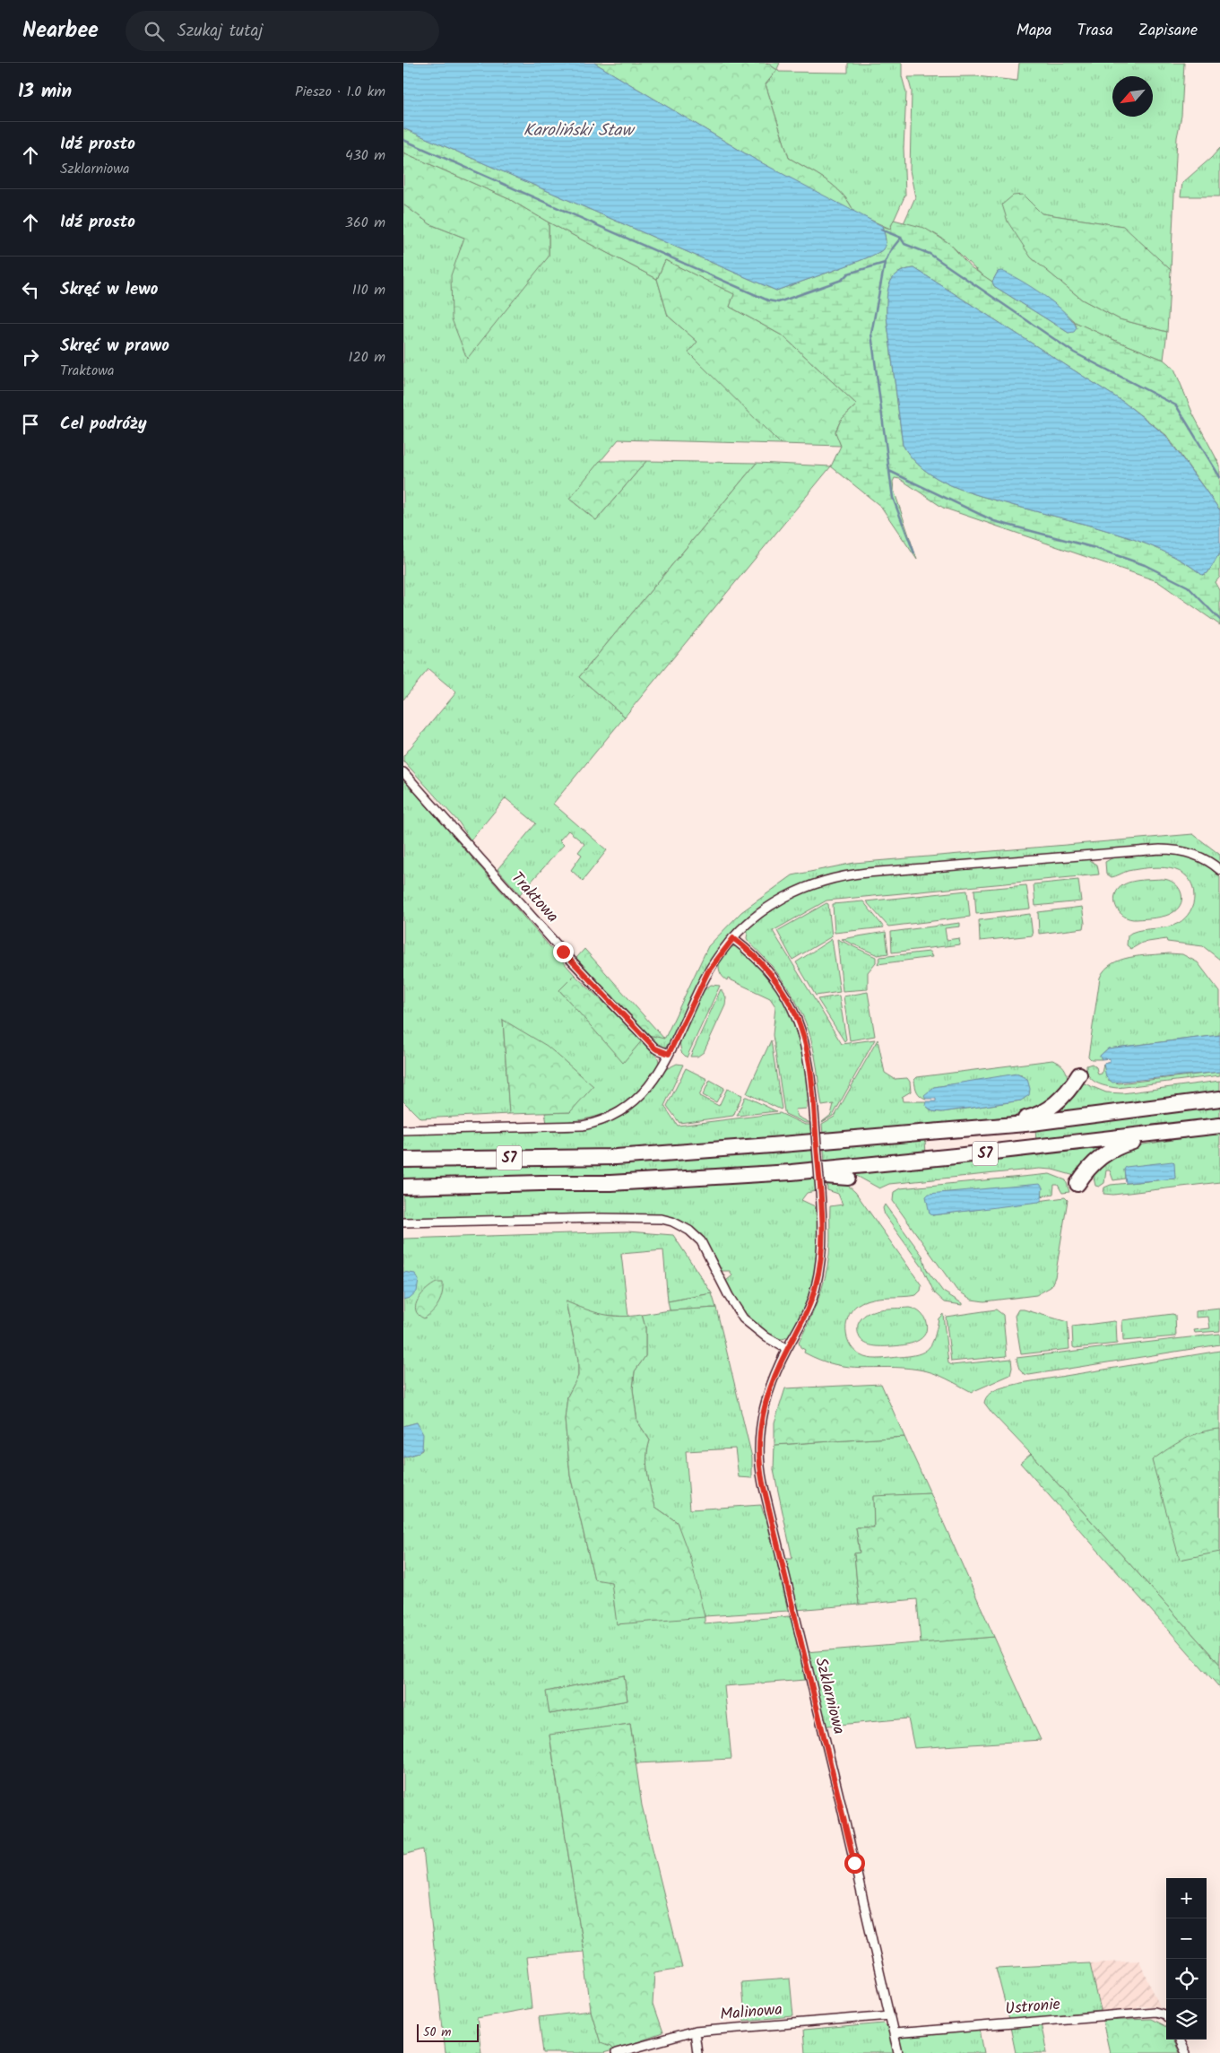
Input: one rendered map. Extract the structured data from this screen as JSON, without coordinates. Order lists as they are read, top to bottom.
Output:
{
  "streets": {
    "highway": ["S7"],
    "street": [
      "Traktowa",
      "Szklarniowa",
      "Ustronie",
      "Malinowa"
    ]
  },
  "crossings": [
    ["Szklarniowa", "Ustronie"],
    ["Szklarniowa", "Malinowa"]
  ],
  "water": ["Karoliński Staw"],
  "scale_bar": "50 m",
  "north": "bottom left",
  "page": {
    "header": "Nearbee",
    "search": "Szukaj tutaj",
    "nav": ["Mapa", "Trasa", "Zapisane"],
    "heading": ["13 min", "Pieszo · 1.0 km"],
    "list": [
      ["Idź prosto", "Szklarniowa", "430 m"],
      ["Idź prosto", "360 m"],
      ["Skręć w lewo", "110 m"],
      ["Skręć w prawo", "Traktowa", "120 m"],
      "Cel podróży"
    ],
    "map_buttons": ["+", "−"],
    "scale": "50 m"
  }
}
